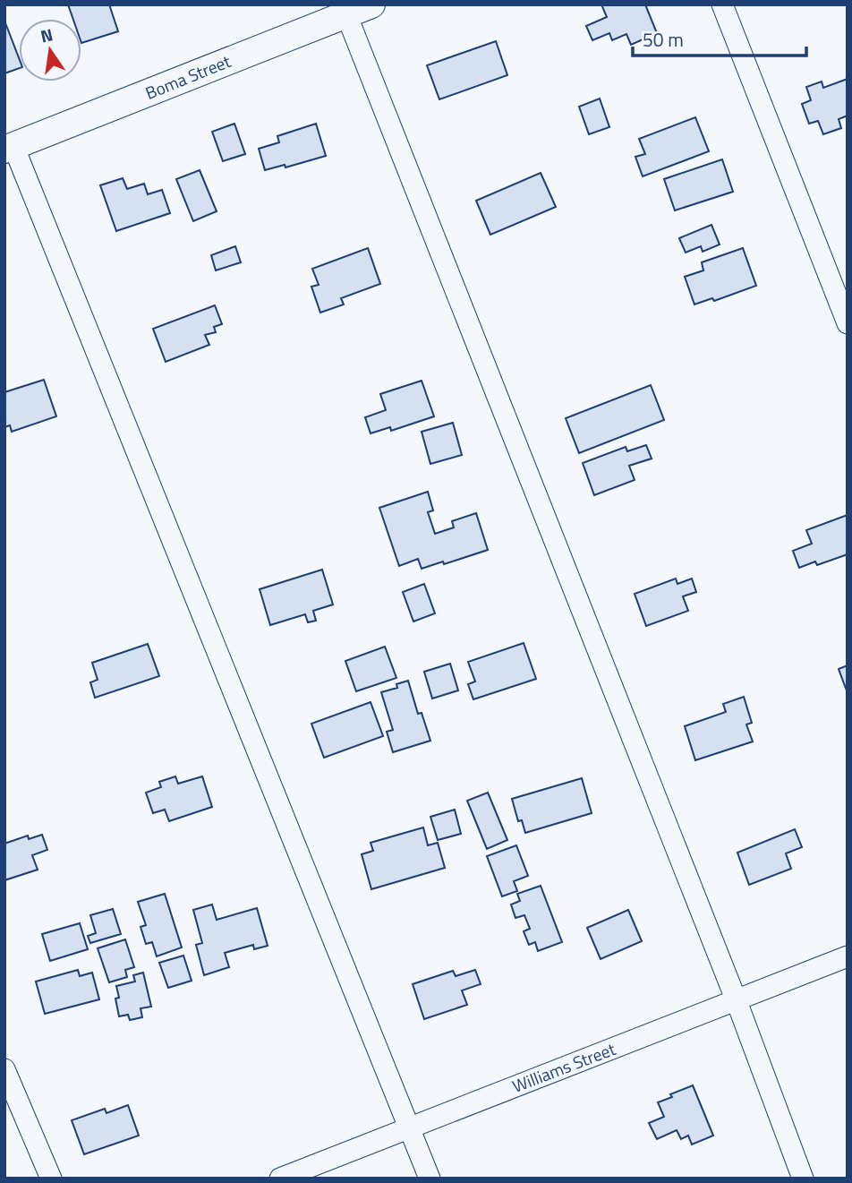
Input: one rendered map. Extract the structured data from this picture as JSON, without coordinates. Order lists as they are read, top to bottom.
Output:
{
  "streets": {
    "street": ["Boma Street", "Williams Street"]
  },
  "scale_bar": "50 m",
  "north": "top"
}
